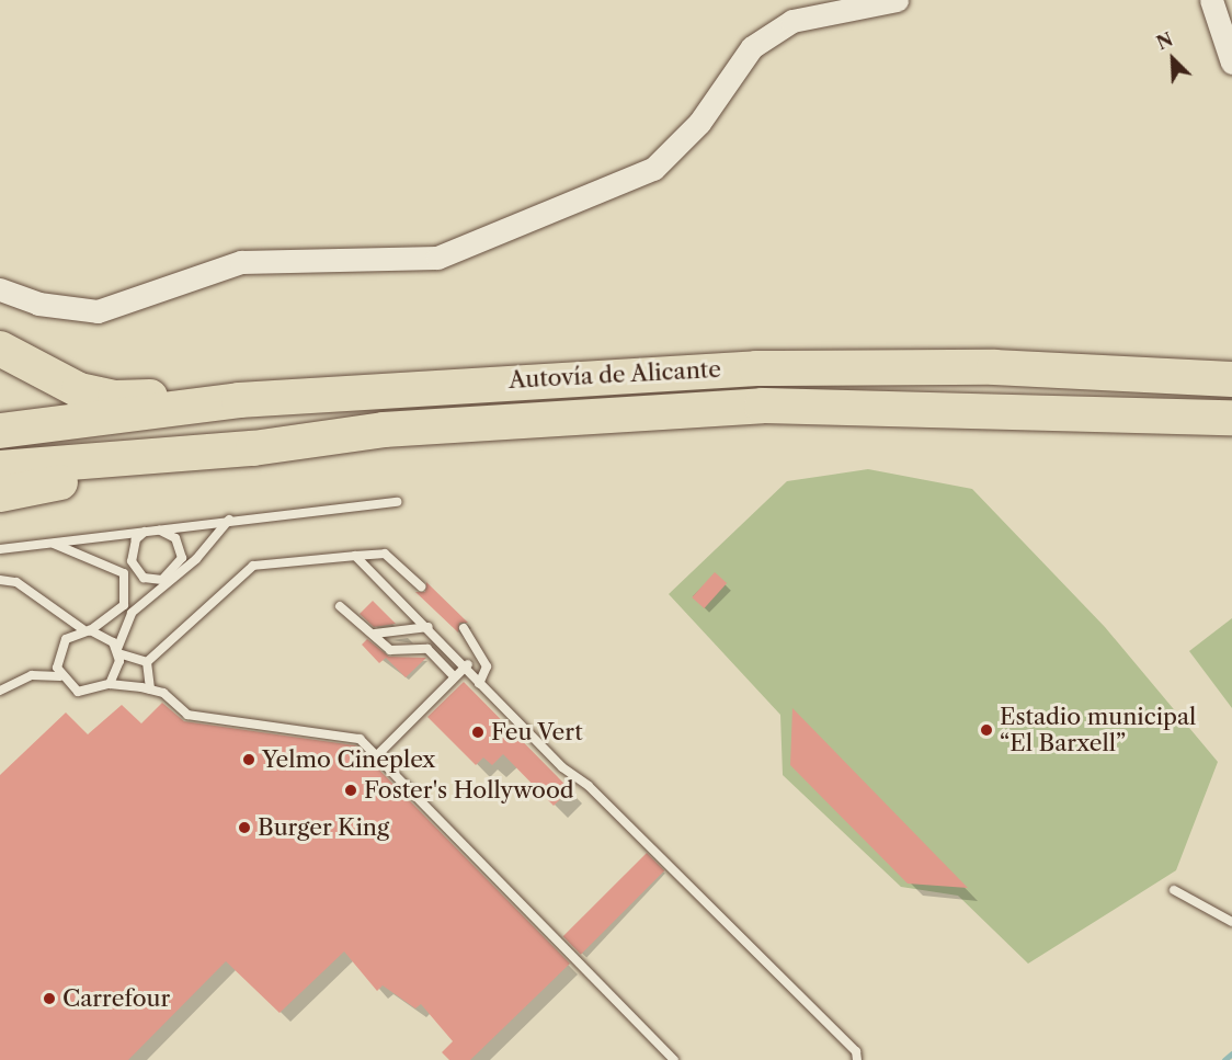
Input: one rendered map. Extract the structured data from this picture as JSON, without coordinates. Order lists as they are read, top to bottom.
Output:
{
  "streets": {
    "highway": ["Autovía de Alicante"]
  },
  "places": [
    "Estadio municipal “El Barxell”",
    "Feu Vert",
    "Yelmo Cineplex",
    "Foster's Hollywood",
    "Burger King",
    "Carrefour"
  ],
  "north": "top left"
}
